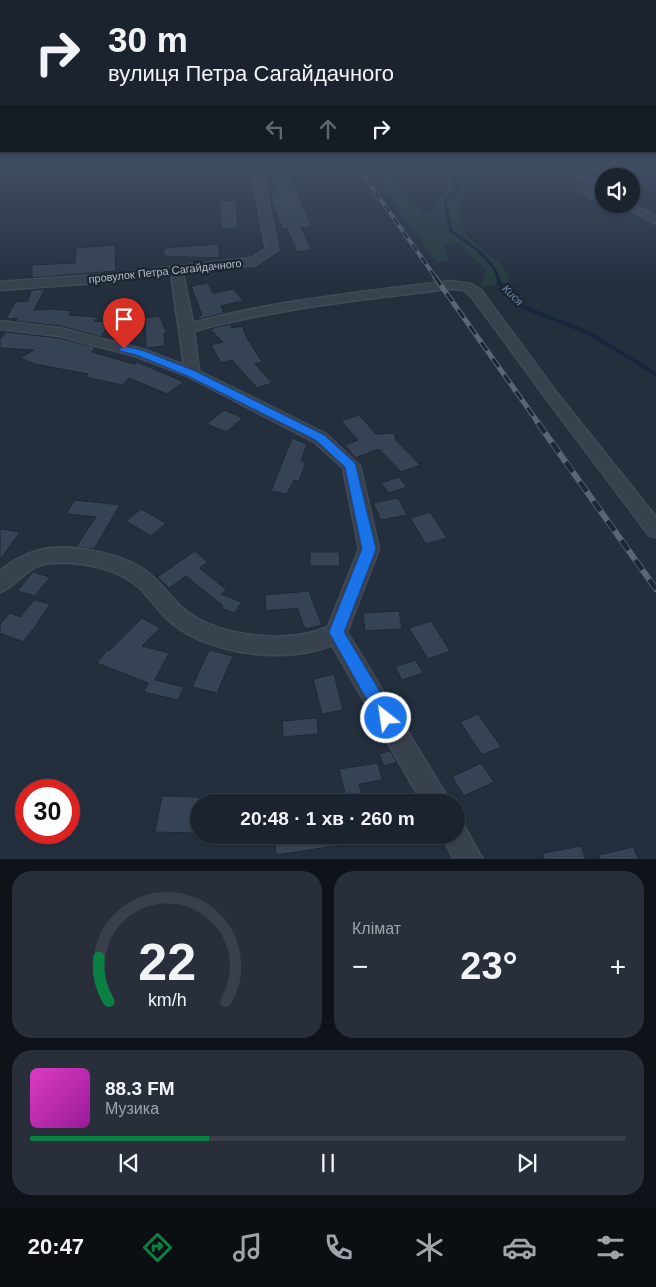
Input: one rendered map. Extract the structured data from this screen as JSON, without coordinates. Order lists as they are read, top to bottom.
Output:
{
  "streets": {
    "street": ["провулок Петра Сагайдачного"]
  },
  "water": ["Кися"],
  "page": {
    "turn": ["30 m", "вулиця Петра Сагайдачного"],
    "limit": "30",
    "trip": "20:48 · 1 хв · 260 m",
    "tile": "Клімат",
    "heat": ["−", "23°", "+"],
    "song": ["88.3 FM", "Музика"],
    "tabs": "20:47",
    "gauge": ["22", "km/h"]
  }
}
